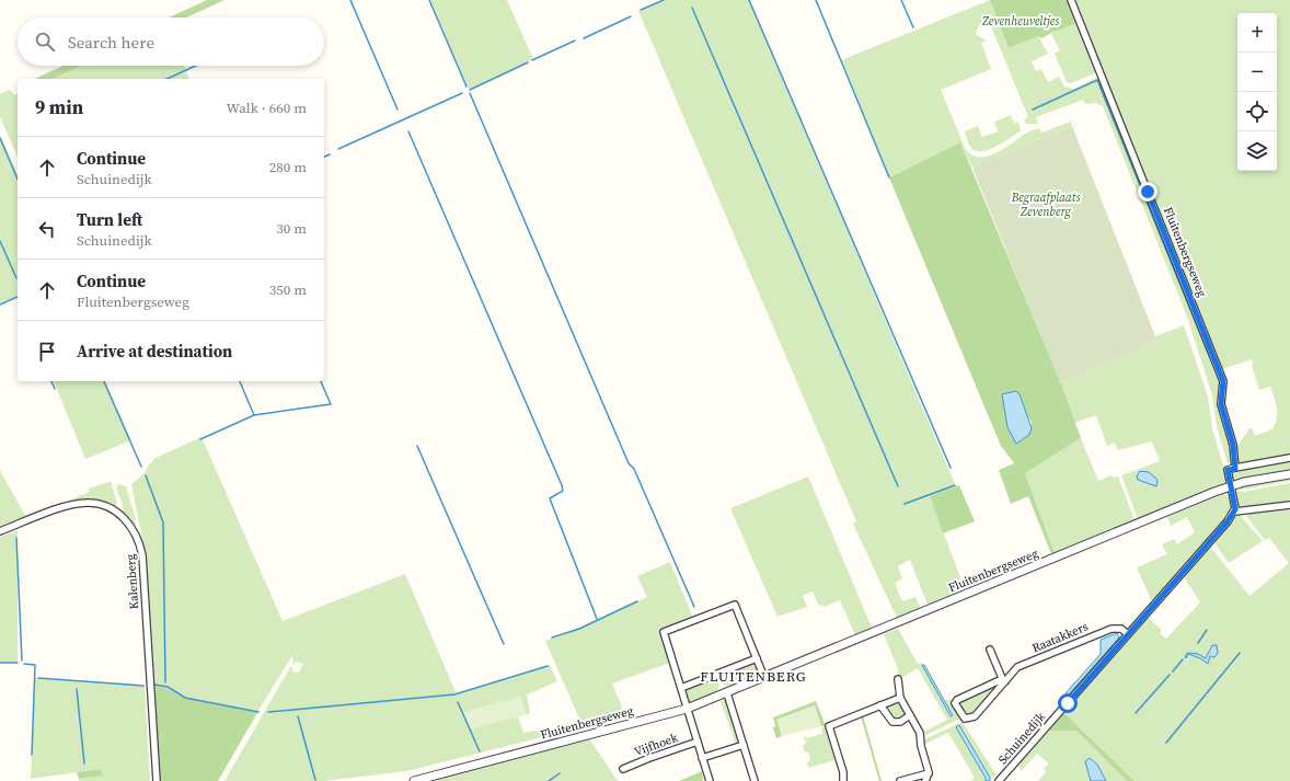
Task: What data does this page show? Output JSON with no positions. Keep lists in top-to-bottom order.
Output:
{
  "streets": {
    "street": [
      "Fluitenbergseweg",
      "Kalenberg",
      "Raatakkers",
      "Schuinedijk",
      "Vijfhoek"
    ]
  },
  "crossings": [
    ["Fluitenbergseweg", "Vijfhoek"],
    ["Raatakkers", "Schuinedijk"]
  ],
  "districts": ["FLUITENBERG"],
  "parks": ["Zevenheuveltjes", "Begraafplaats Zevenberg"],
  "page": {
    "map_buttons": ["+", "−"],
    "search": "Search here",
    "heading": ["9 min", "Walk · 660 m"],
    "list": [
      ["Continue", "Schuinedijk", "280 m"],
      ["Turn left", "Schuinedijk", "30 m"],
      ["Continue", "Fluitenbergseweg", "350 m"],
      "Arrive at destination"
    ]
  }
}
